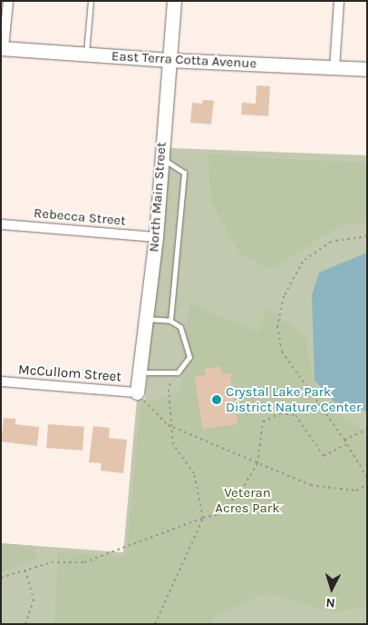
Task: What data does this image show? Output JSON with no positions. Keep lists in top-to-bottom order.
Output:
{
  "streets": {
    "street": [
      "East Terra Cotta Avenue",
      "North Main Street",
      "Rebecca Street",
      "McCullom Street"
    ]
  },
  "crossings": [
    ["East Terra Cotta Avenue", "North Main Street"],
    ["North Main Street", "Rebecca Street"],
    ["North Main Street", "McCullom Street"]
  ],
  "parks": ["Veteran Acres Park"],
  "places": ["Crystal Lake Park District Nature Center"],
  "north": "bottom"
}
